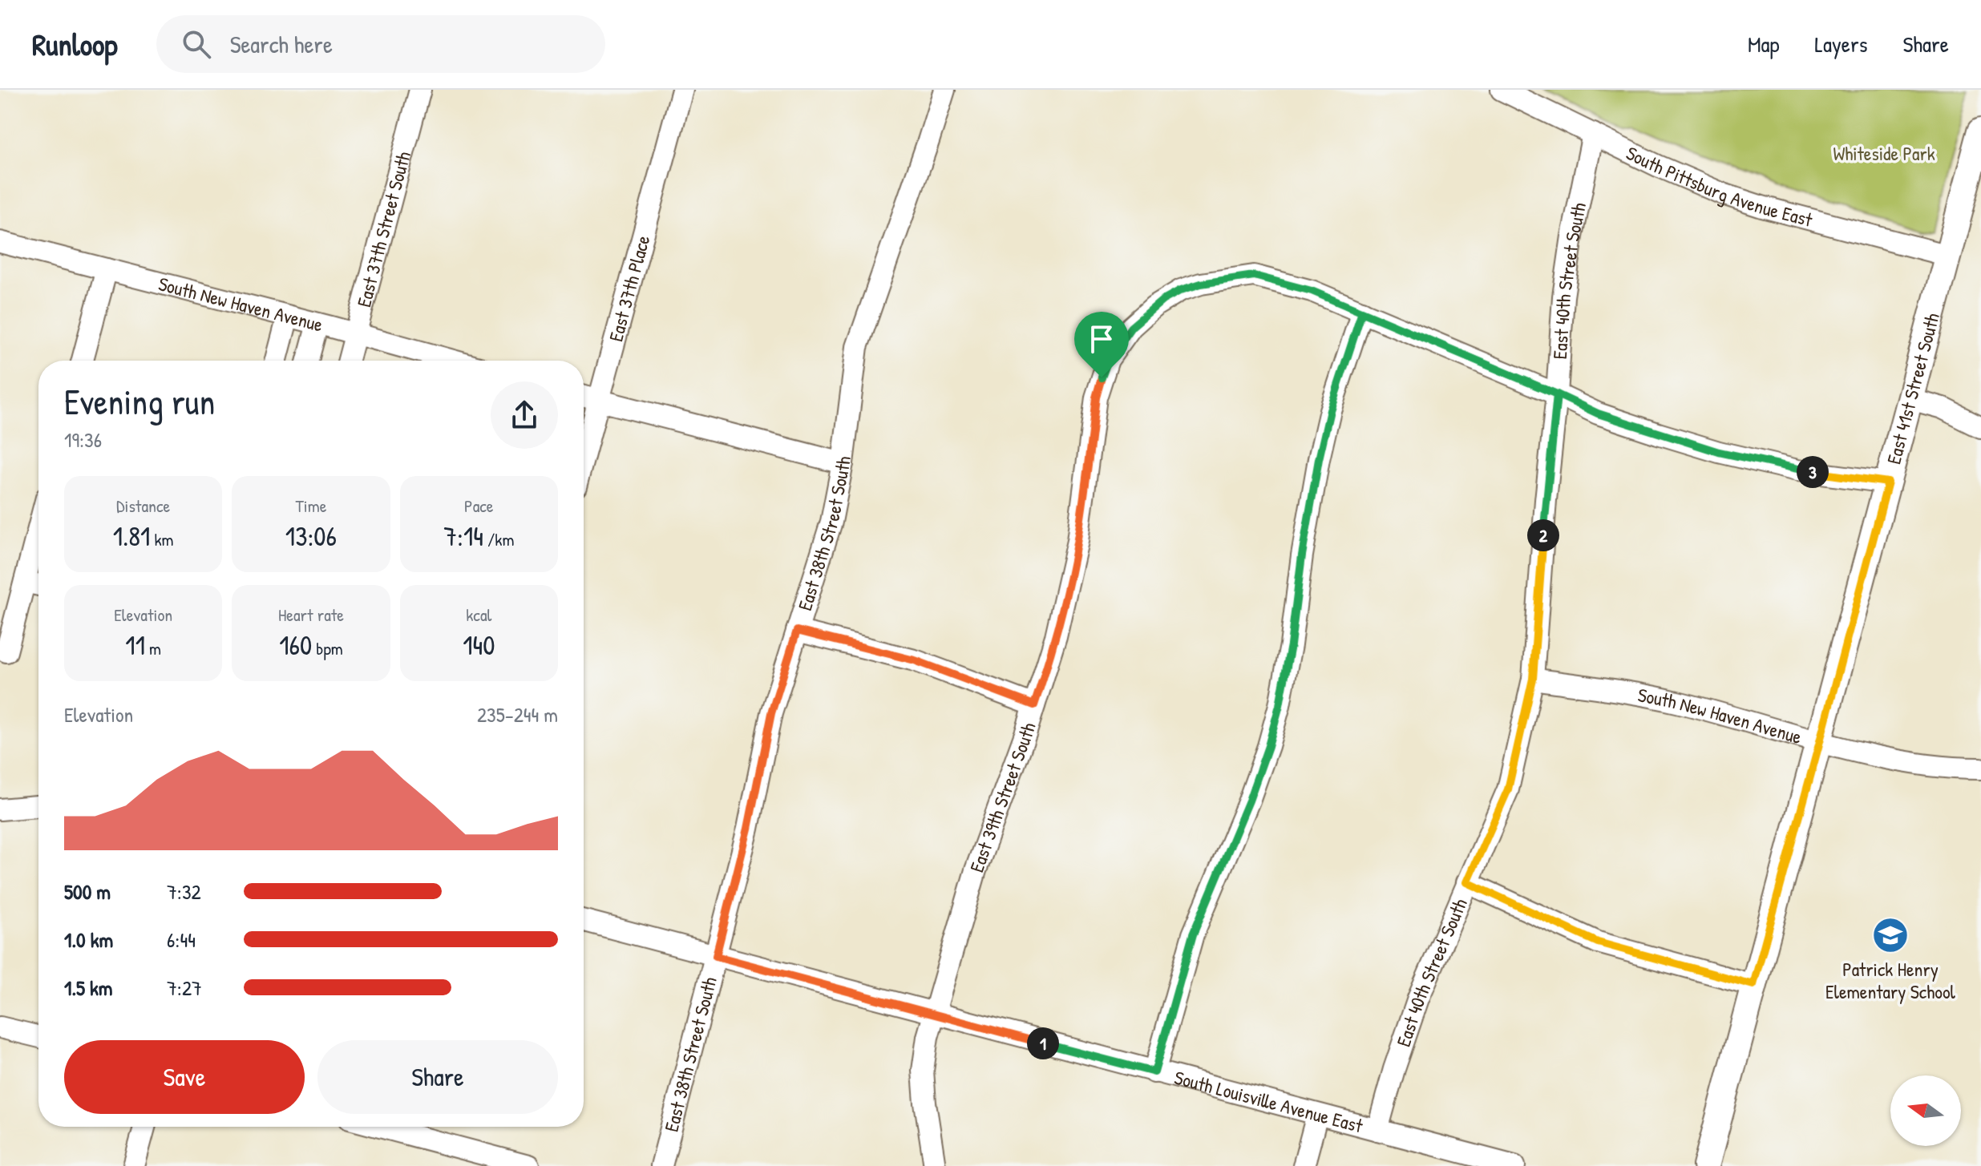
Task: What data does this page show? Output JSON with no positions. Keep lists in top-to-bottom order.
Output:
{
  "streets": {
    "main road": ["East 41st Street South"],
    "street": [
      "South Pittsburg Avenue East",
      "East 37th Street South",
      "East 40th Street South",
      "East 37th Place",
      "South New Haven Avenue",
      "East 38th Street South",
      "East 39th Street South",
      "South Louisville Avenue East"
    ]
  },
  "crossings": [
    ["South Pittsburg Avenue East", "East 40th Street South"],
    ["South Pittsburg Avenue East", "East 41st Street South"],
    ["East 37th Street South", "South New Haven Avenue"],
    ["East 40th Street South", "South New Haven Avenue"],
    ["East 40th Street South", "East 39th Street South"],
    ["East 40th Street South", "South Louisville Avenue East"],
    ["South New Haven Avenue", "East 41st Street South"],
    ["East 41st Street South", "East 39th Street South"],
    ["East 38th Street South", "South Louisville Avenue East"],
    ["East 39th Street South", "South Louisville Avenue East"]
  ],
  "parks": ["Whiteside Park"],
  "places": {
    "school or university": ["Patrick Henry Elementary School"]
  },
  "north": "left",
  "page": {
    "header": "Runloop",
    "search": "Search here",
    "nav": ["Map", "Layers", "Share"],
    "heading": ["Evening run", "19:36"],
    "pins": ["3", "2", "1"],
    "stats": [
      ["Distance", "1.81 km"],
      ["Time", "13:06"],
      ["Pace", "7:14 /km"],
      ["Elevation", "11 m"],
      ["Heart rate", "160 bpm"],
      ["kcal", "140"]
    ],
    "chart": ["Elevation", "235–244 m"],
    "list": [
      {
        "name": "500 m",
        "note": "7:32"
      },
      {
        "name": "1.0 km",
        "note": "6:44"
      },
      {
        "name": "1.5 km",
        "note": "7:27"
      }
    ],
    "buttons": ["Save", "Share"]
  }
}
